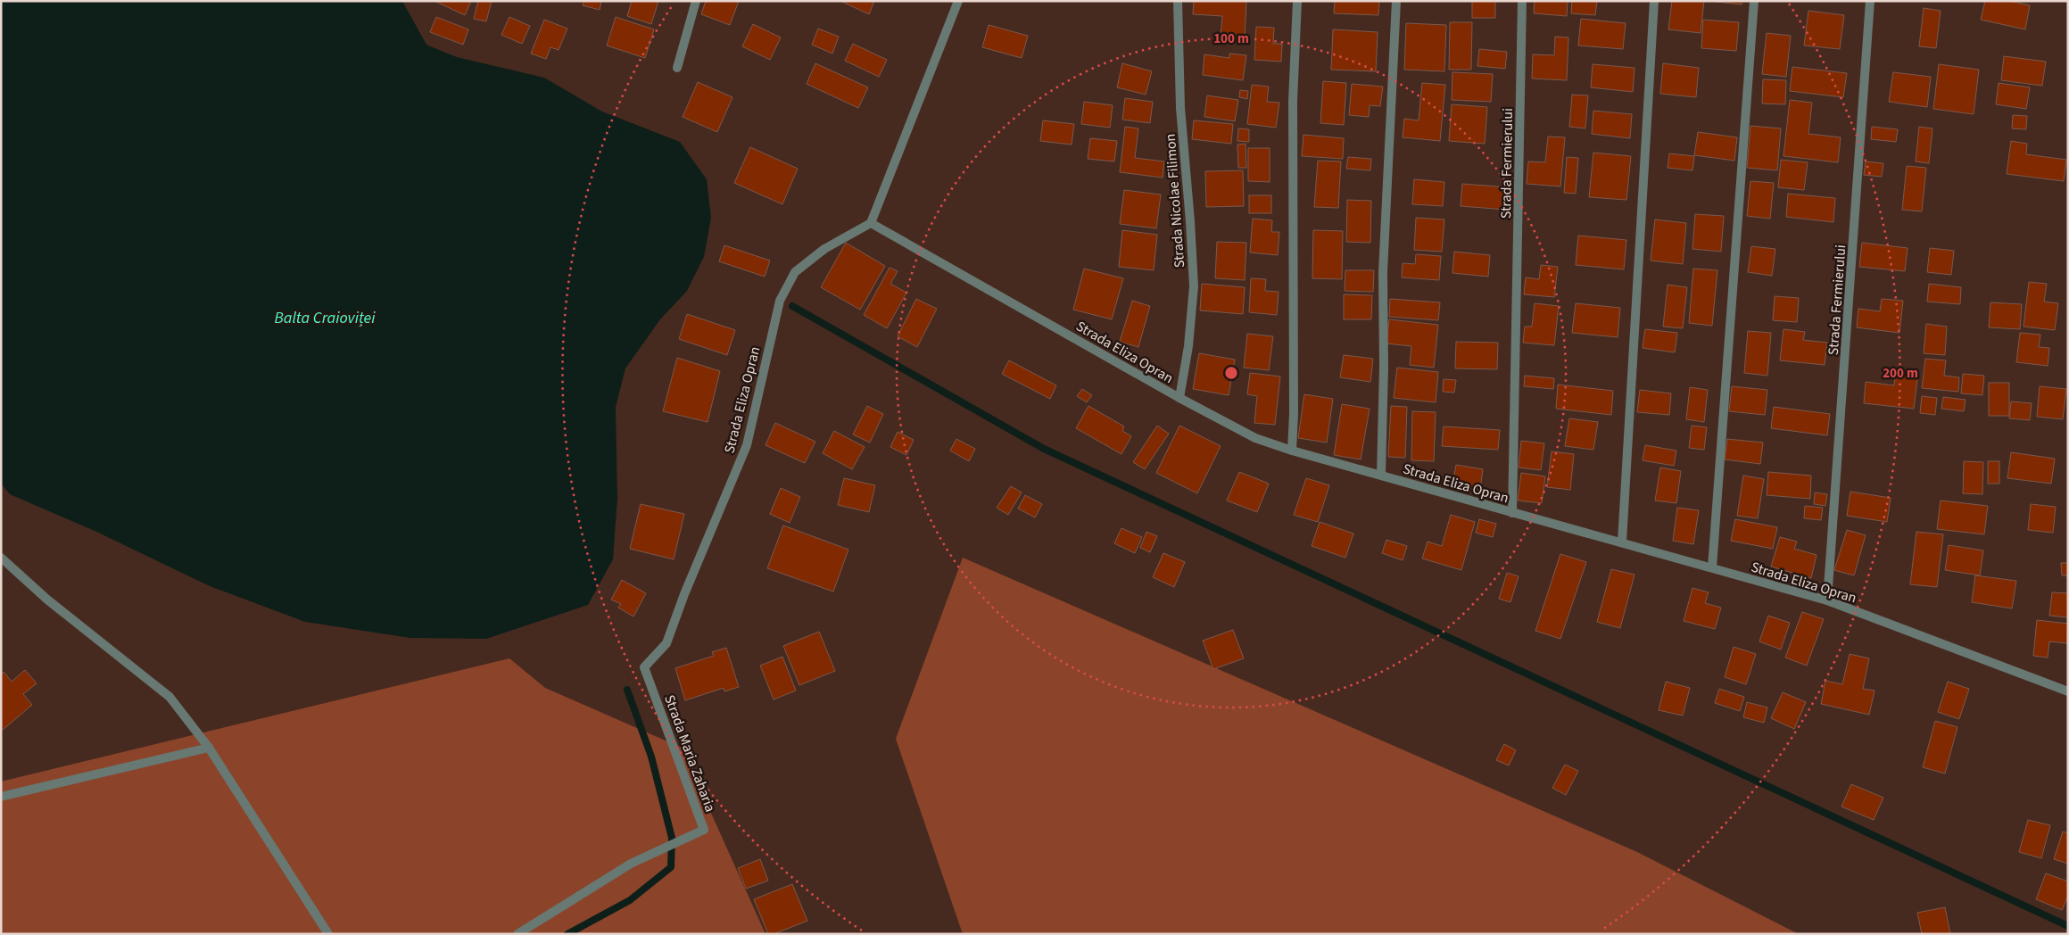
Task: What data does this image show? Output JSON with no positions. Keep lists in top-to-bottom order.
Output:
{
  "streets": {
    "street": [
      "Strada Fermierului",
      "Strada Nicolae Filimon",
      "Strada Eliza Opran",
      "Strada Maria Zaharia"
    ]
  },
  "crossings": [
    ["Strada Fermierului", "Strada Eliza Opran"],
    ["Strada Nicolae Filimon", "Strada Eliza Opran"],
    ["Strada Eliza Opran", "Strada Maria Zaharia"]
  ],
  "water": ["Balta Craioviței"],
  "rings": ["100 m", "200 m"]
}
